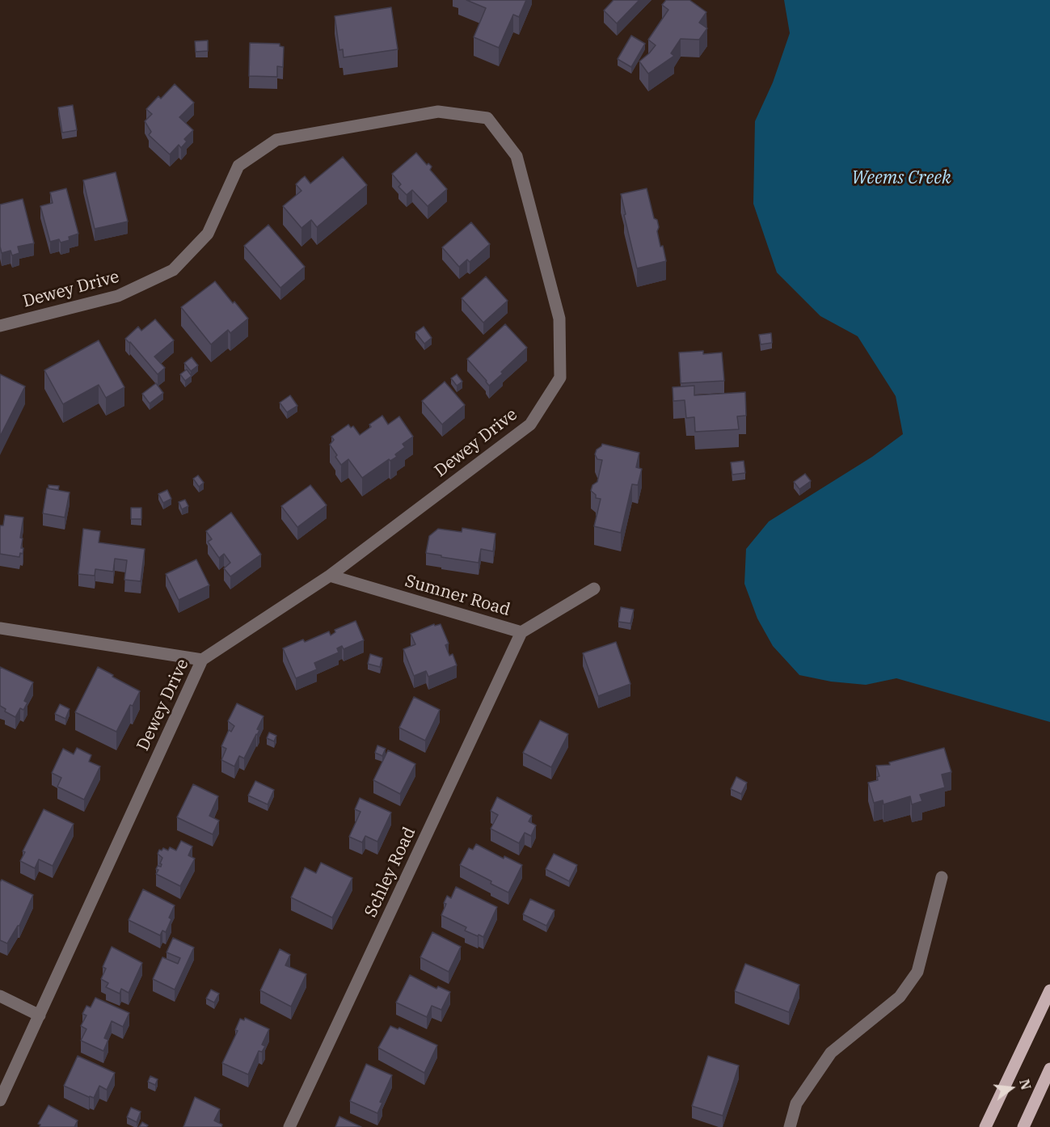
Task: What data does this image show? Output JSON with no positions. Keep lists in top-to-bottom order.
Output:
{
  "streets": {
    "street": ["Dewey Drive", "Sumner Road", "Schley Road"]
  },
  "crossings": [
    ["Dewey Drive", "Sumner Road"],
    ["Sumner Road", "Schley Road"]
  ],
  "water": ["Weems Creek"],
  "north": "right"
}
